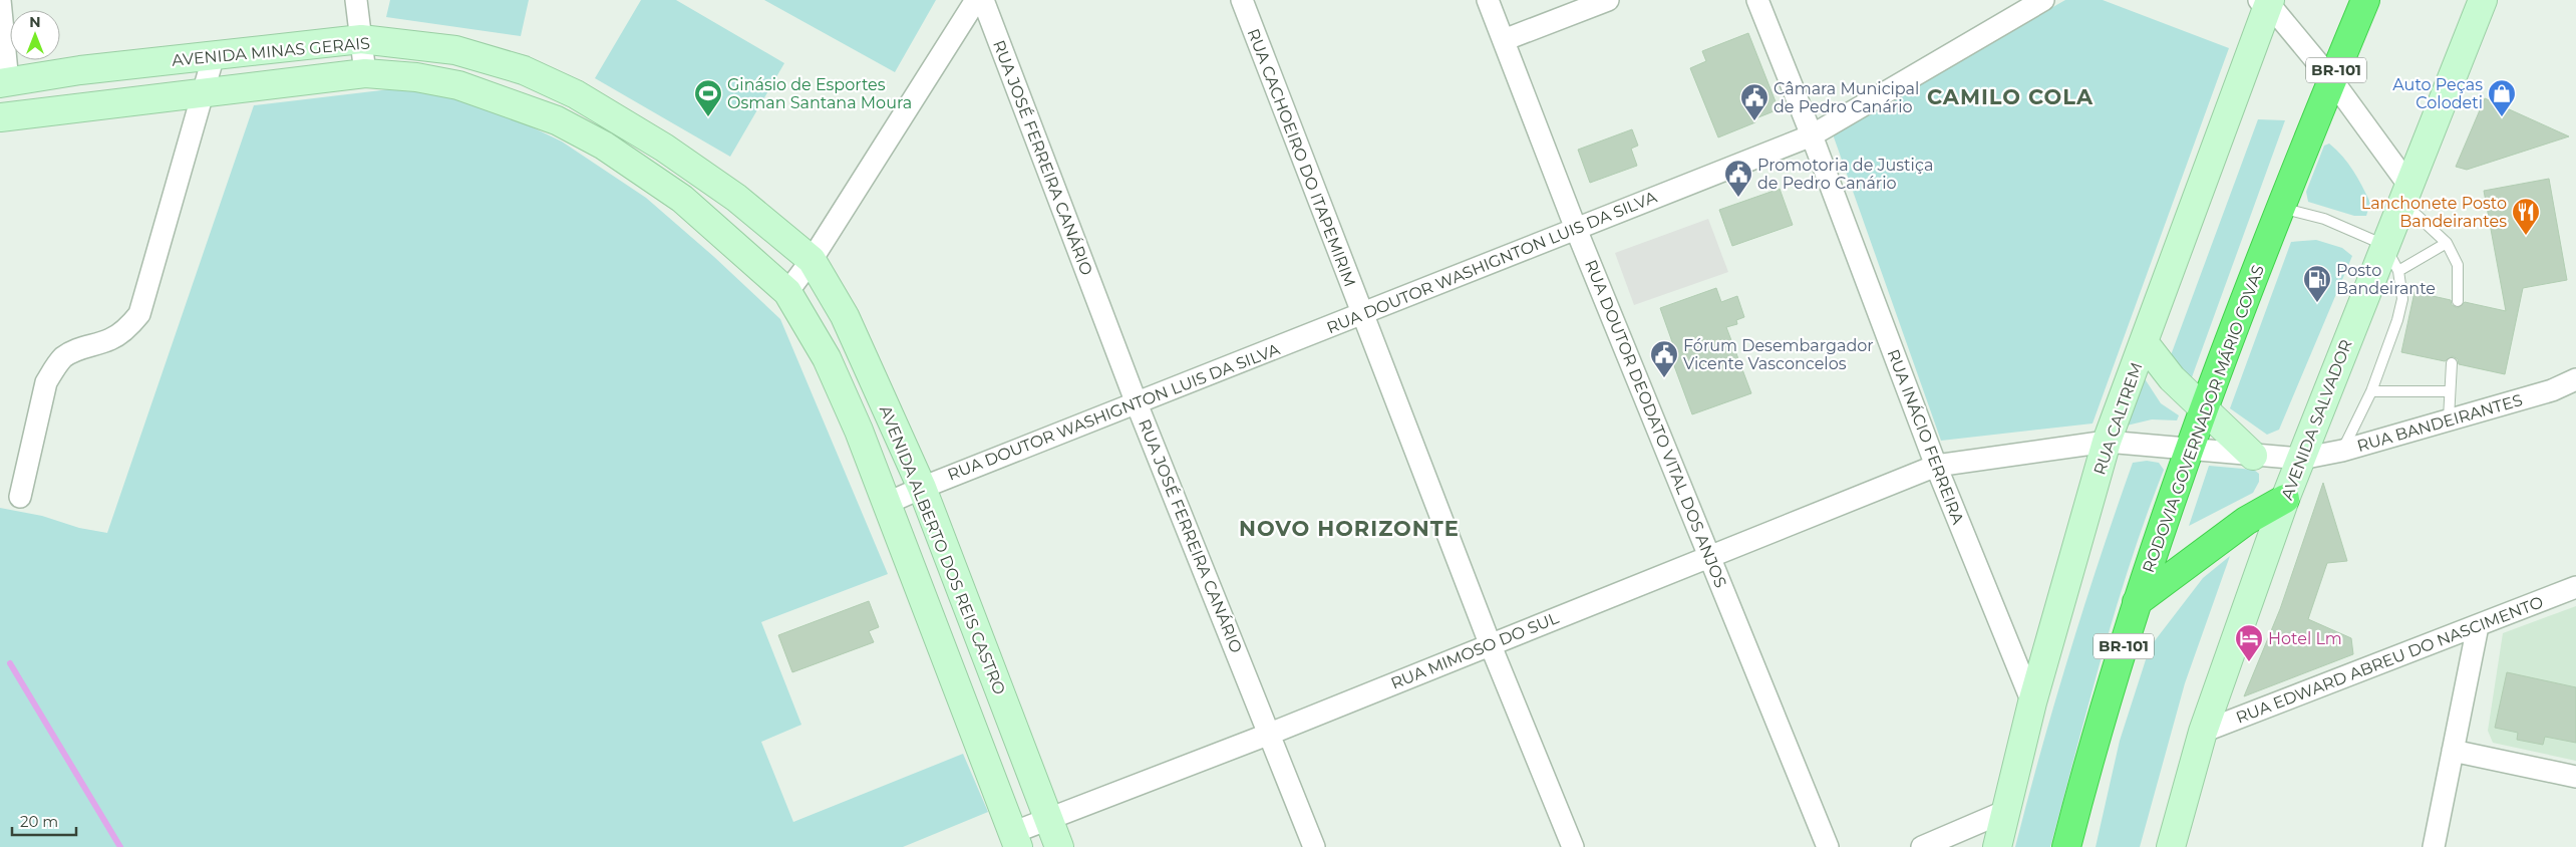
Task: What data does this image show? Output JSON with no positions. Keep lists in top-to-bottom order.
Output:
{
  "streets": {
    "highway": ["BR-101", "RODOVIA GOVERNADOR MÁRIO COVAS"],
    "main road": [
      "AVENIDA MINAS GERAIS",
      "RUA CALTREM",
      "AVENIDA SALVADOR",
      "AVENIDA ALBERTO DOS REIS CASTRO"
    ],
    "street": [
      "RUA JOSÉ FERREIRA CANÁRIO",
      "RUA CACHOEIRO DO ITAPEMIRIM",
      "RUA DOUTOR WASHIGNTON LUIS DA SILVA",
      "RUA BANDEIRANTES",
      "RUA DOUTOR DEODATO VITAL DOS ANJOS",
      "RUA INÁCIO FERREIRA",
      "RUA MIMOSO DO SUL",
      "RUA EDWARD ABREU DO NASCIMENTO"
    ]
  },
  "crossings": [
    ["AVENIDA MINAS GERAIS", "AVENIDA ALBERTO DOS REIS CASTRO"],
    ["RUA JOSÉ FERREIRA CANÁRIO", "RUA DOUTOR WASHIGNTON LUIS DA SILVA"],
    ["RUA JOSÉ FERREIRA CANÁRIO", "RUA MIMOSO DO SUL"],
    ["RUA CACHOEIRO DO ITAPEMIRIM", "RUA DOUTOR WASHIGNTON LUIS DA SILVA"],
    ["RUA CACHOEIRO DO ITAPEMIRIM", "RUA MIMOSO DO SUL"],
    ["RUA DOUTOR WASHIGNTON LUIS DA SILVA", "RUA DOUTOR DEODATO VITAL DOS ANJOS"],
    ["RUA DOUTOR WASHIGNTON LUIS DA SILVA", "RUA INÁCIO FERREIRA"],
    ["RUA DOUTOR WASHIGNTON LUIS DA SILVA", "AVENIDA ALBERTO DOS REIS CASTRO"],
    ["RUA CALTREM", "RUA BANDEIRANTES"],
    ["RUA CALTREM", "RUA INÁCIO FERREIRA"],
    ["RUA CALTREM", "RUA MIMOSO DO SUL"],
    ["RODOVIA GOVERNADOR MÁRIO COVAS", "RUA BANDEIRANTES"],
    ["AVENIDA SALVADOR", "RUA BANDEIRANTES"],
    ["AVENIDA SALVADOR", "RUA EDWARD ABREU DO NASCIMENTO"],
    ["RUA BANDEIRANTES", "RUA MIMOSO DO SUL"],
    ["RUA DOUTOR DEODATO VITAL DOS ANJOS", "RUA MIMOSO DO SUL"],
    ["RUA INÁCIO FERREIRA", "RUA MIMOSO DO SUL"],
    ["AVENIDA ALBERTO DOS REIS CASTRO", "RUA MIMOSO DO SUL"]
  ],
  "districts": ["CAMILO COLA", "NOVO HORIZONTE"],
  "places": {
    "sports": ["Ginásio de Esportes Osman Santana Moura"],
    "shop": ["Auto Peças Colodeti"],
    "public building": ["Câmara Municipal de Pedro Canário", "Promotoria de Justiça de Pedro Canário", "Fórum Desembargador Vicente Vasconcelos"],
    "restaurant": ["Lanchonete Posto Bandeirantes"],
    "fuel station": ["Posto Bandeirante"],
    "hotel": ["Hotel Lm"]
  },
  "scale_bar": "20 m",
  "north": "top"
}
